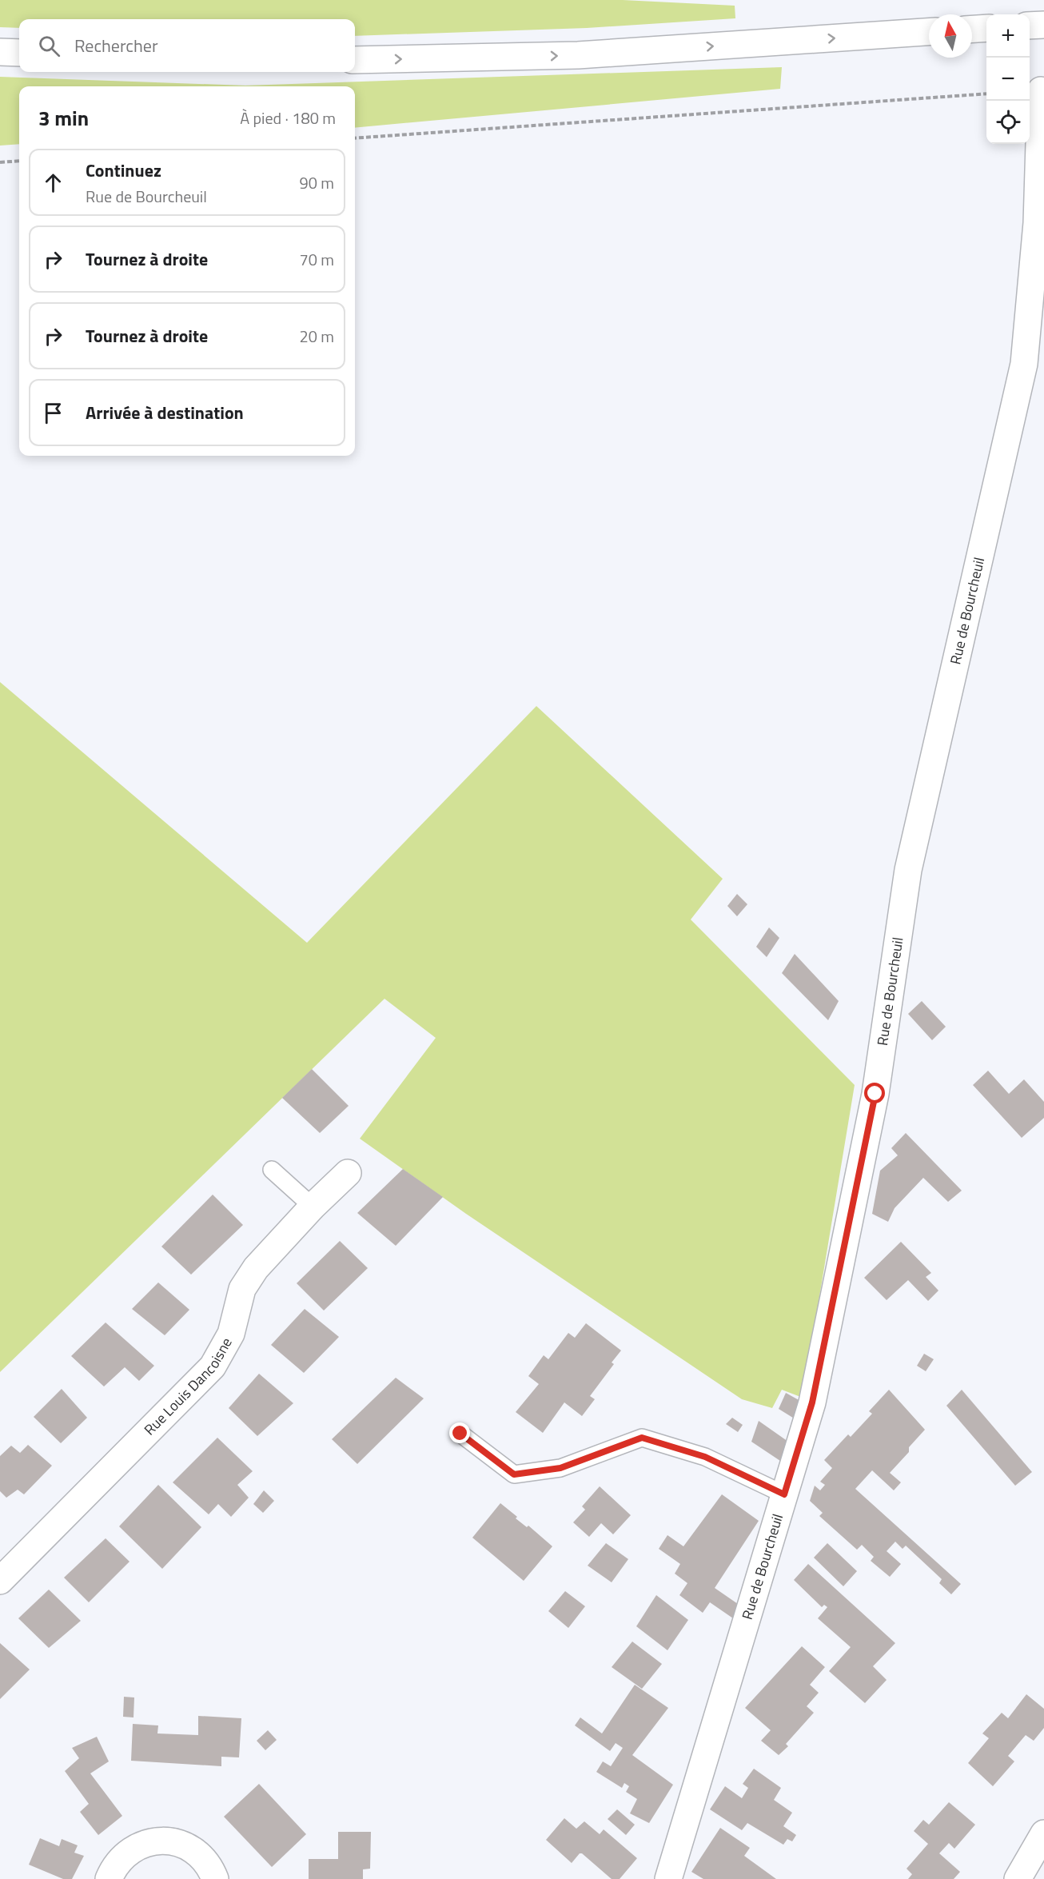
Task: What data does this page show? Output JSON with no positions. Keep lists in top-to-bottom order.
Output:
{
  "streets": {
    "main road": ["Rue de Bourcheuil", "Rue Louis Dancoisne"]
  },
  "north": "top",
  "page": {
    "map_buttons": ["+", "−"],
    "search": "Rechercher",
    "heading": ["3 min", "À pied · 180 m"],
    "list": [
      ["Continuez", "Rue de Bourcheuil", "90 m"],
      ["Tournez à droite", "70 m"],
      ["Tournez à droite", "20 m"],
      "Arrivée à destination"
    ]
  }
}
